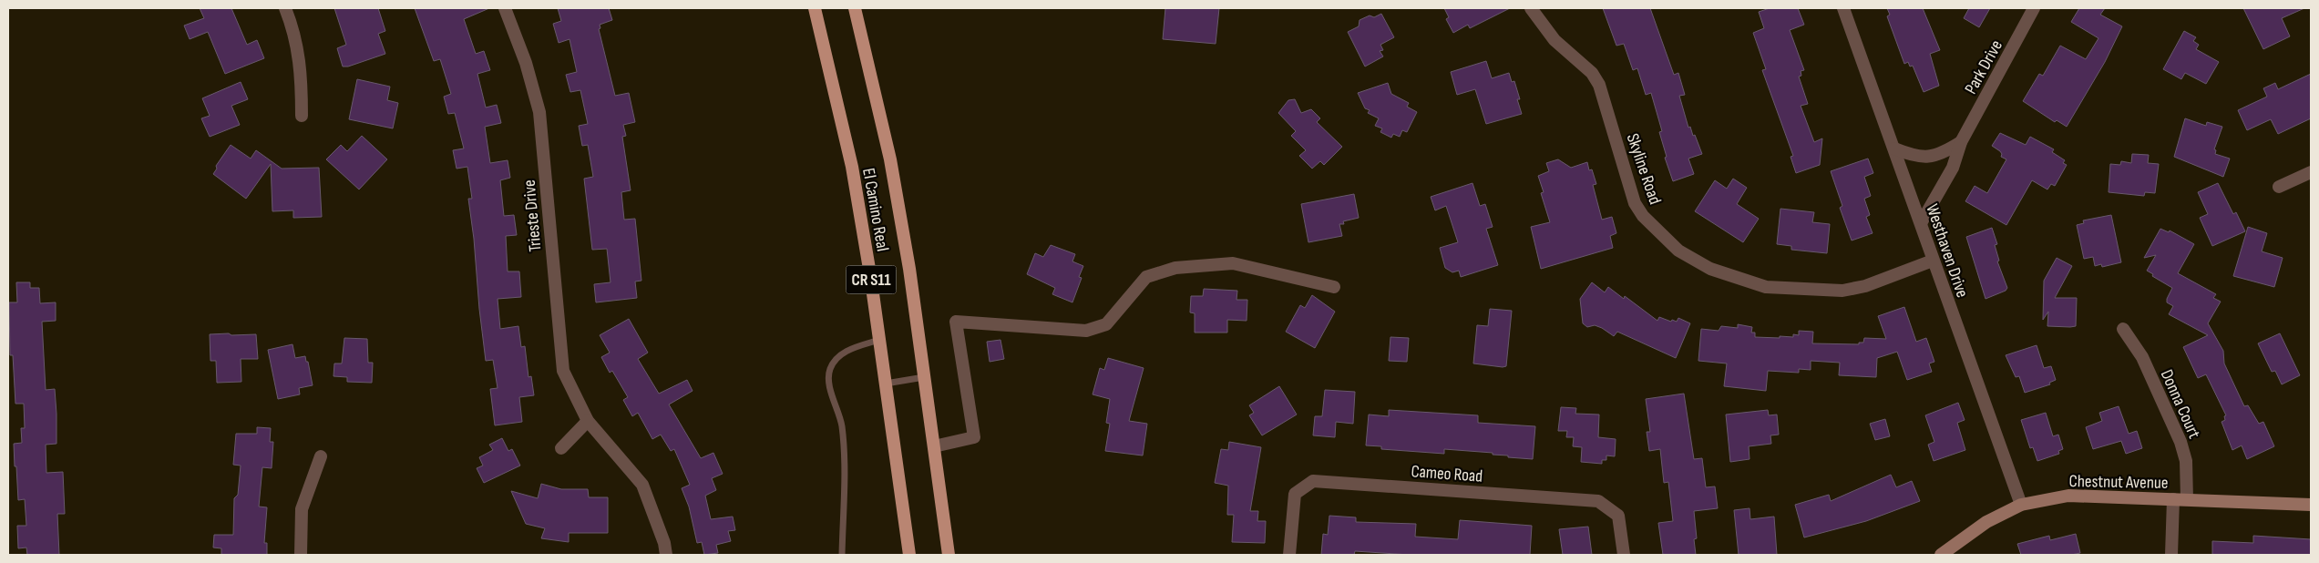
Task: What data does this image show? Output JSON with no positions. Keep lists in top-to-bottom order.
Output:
{
  "streets": {
    "main road": ["El Camino Real", "CR S11", "Chestnut Avenue"],
    "street": [
      "Park Drive",
      "Skyline Road",
      "Trieste Drive",
      "Westhaven Drive",
      "Donna Court",
      "Cameo Road"
    ]
  },
  "crossings": [
    ["Park Drive", "Westhaven Drive"],
    ["Skyline Road", "Westhaven Drive"],
    ["Westhaven Drive", "Chestnut Avenue"],
    ["Donna Court", "Chestnut Avenue"]
  ]
}
